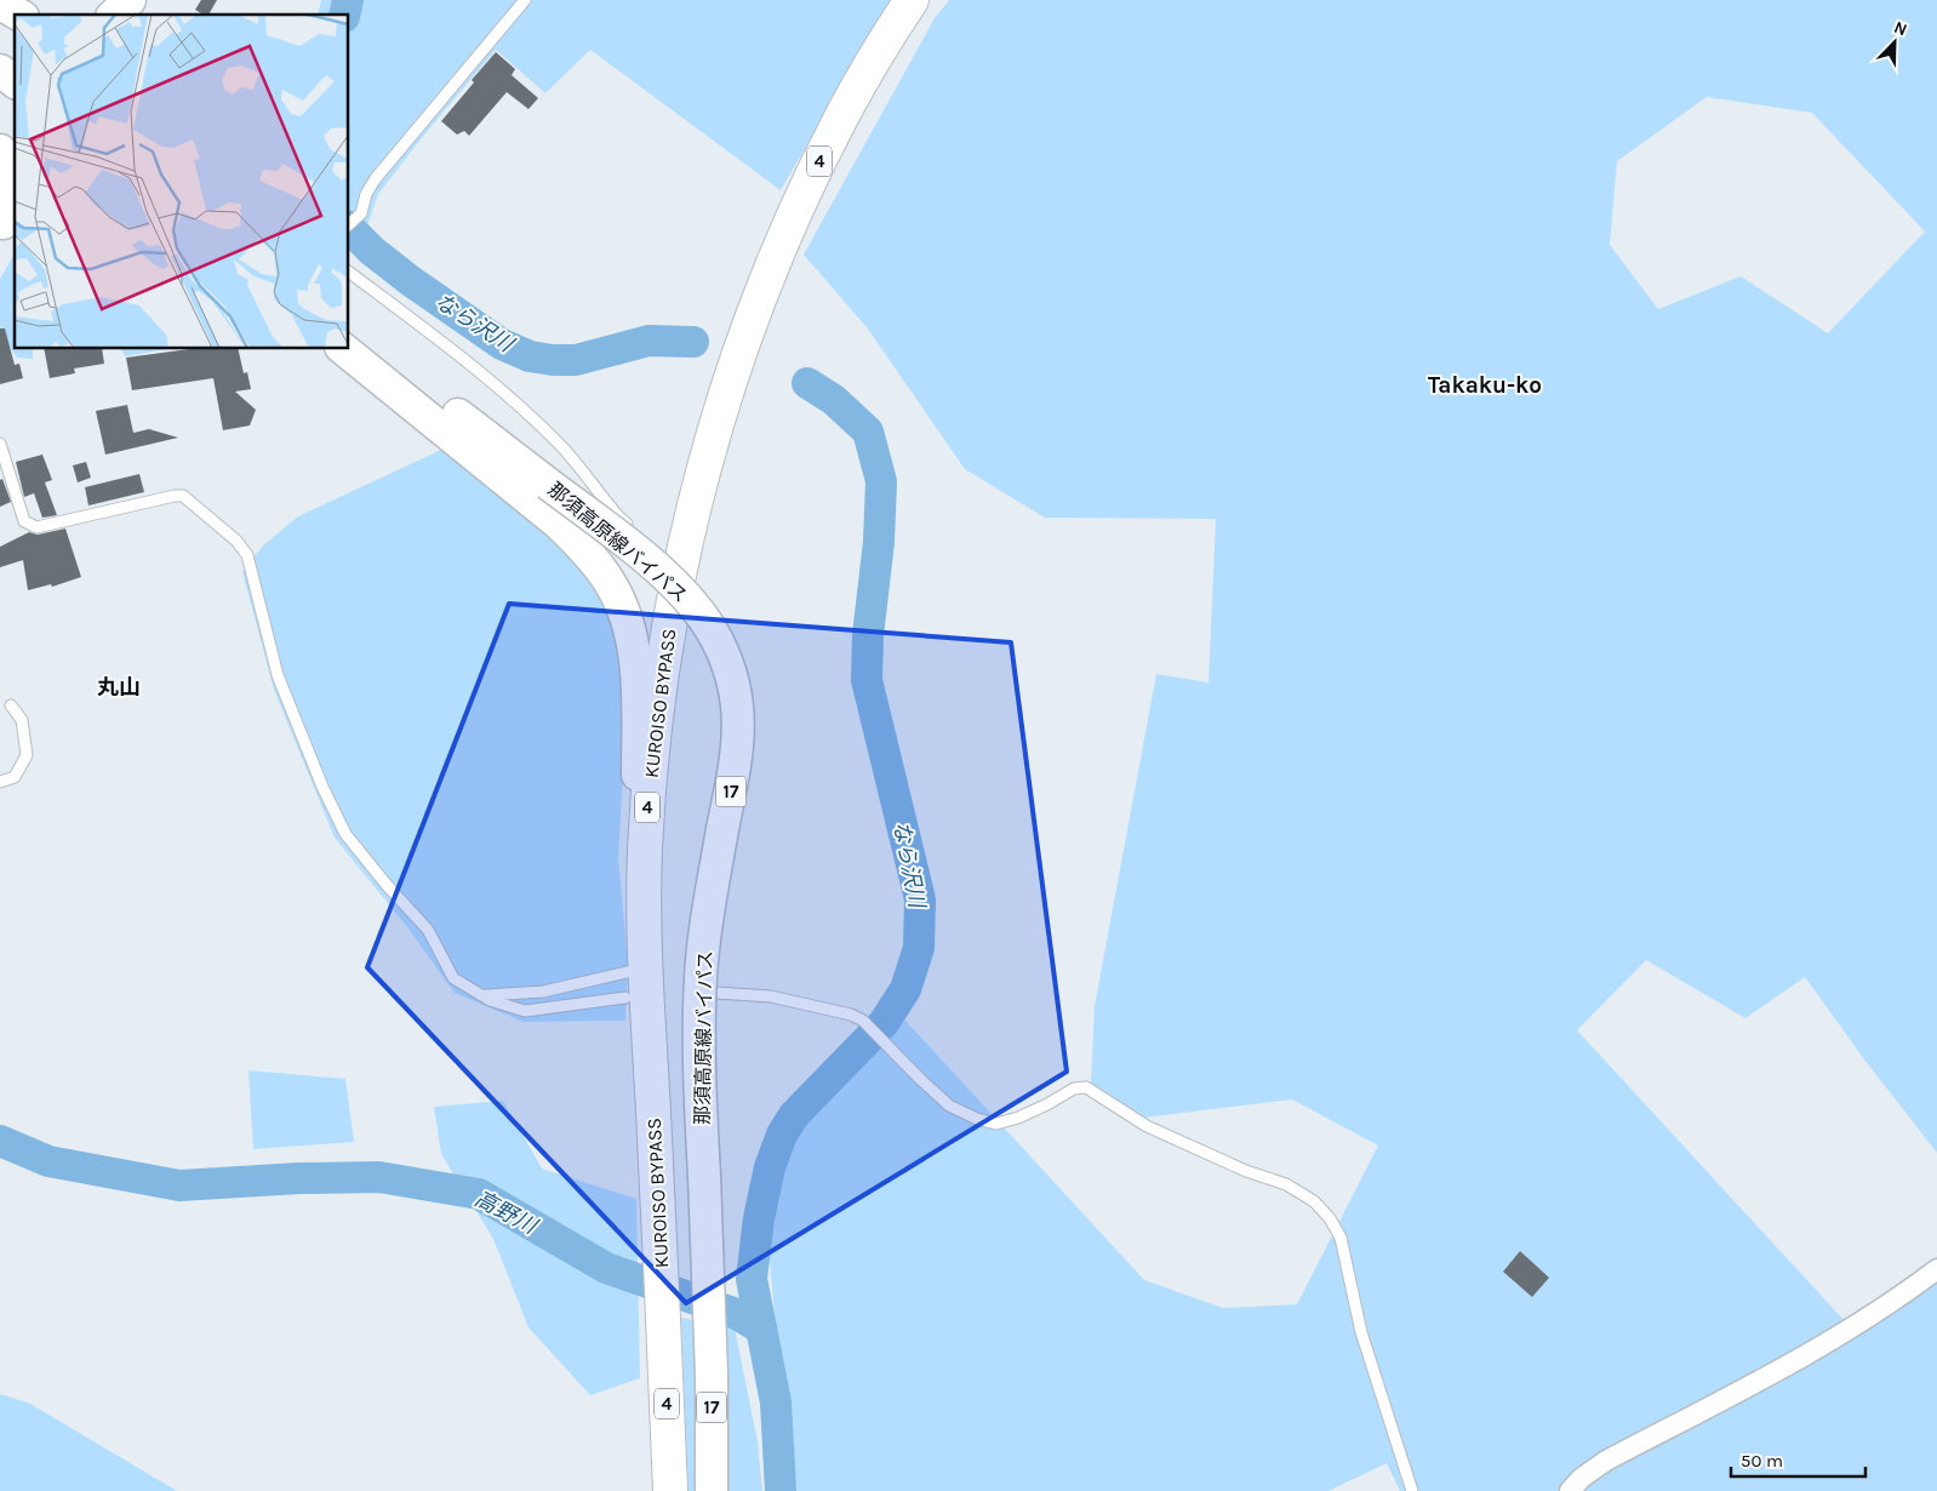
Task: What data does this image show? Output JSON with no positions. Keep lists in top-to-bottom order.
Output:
{
  "streets": {
    "highway": ["4", "KUROISO BYPASS"],
    "main road": ["那須高原線バイパス", "17"]
  },
  "crossings": [
    ["那須高原線バイパス", "KUROISO BYPASS"]
  ],
  "districts": ["Takaku-ko", "丸山"],
  "water": ["なら沢川", "高野川"],
  "scale_bar": "50 m",
  "north": "top right"
}
